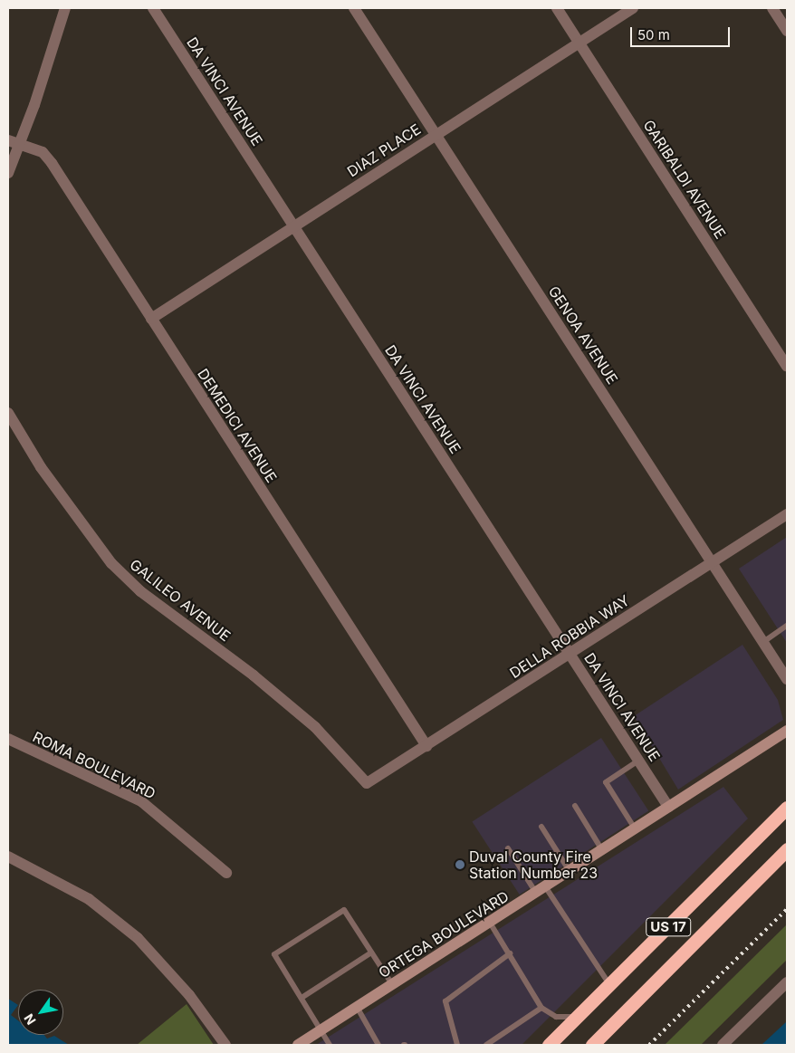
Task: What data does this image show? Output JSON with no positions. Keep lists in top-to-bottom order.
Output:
{
  "streets": {
    "highway": ["US 17"],
    "main road": ["ORTEGA BOULEVARD"],
    "street": [
      "DA VINCI AVENUE",
      "DIAZ PLACE",
      "GARIBALDI AVENUE",
      "GENOA AVENUE",
      "DEMEDICI AVENUE",
      "GALILEO AVENUE",
      "DELLA ROBBIA WAY",
      "ROMA BOULEVARD"
    ]
  },
  "crossings": [
    ["DA VINCI AVENUE", "DIAZ PLACE"],
    ["DA VINCI AVENUE", "DELLA ROBBIA WAY"],
    ["DA VINCI AVENUE", "ORTEGA BOULEVARD"],
    ["DIAZ PLACE", "GARIBALDI AVENUE"],
    ["DIAZ PLACE", "GENOA AVENUE"],
    ["DIAZ PLACE", "DEMEDICI AVENUE"],
    ["GENOA AVENUE", "DELLA ROBBIA WAY"],
    ["DEMEDICI AVENUE", "DELLA ROBBIA WAY"],
    ["GALILEO AVENUE", "DELLA ROBBIA WAY"]
  ],
  "places": ["Duval County Fire Station Number 23"],
  "scale_bar": "50 m",
  "north": "bottom left"
}
